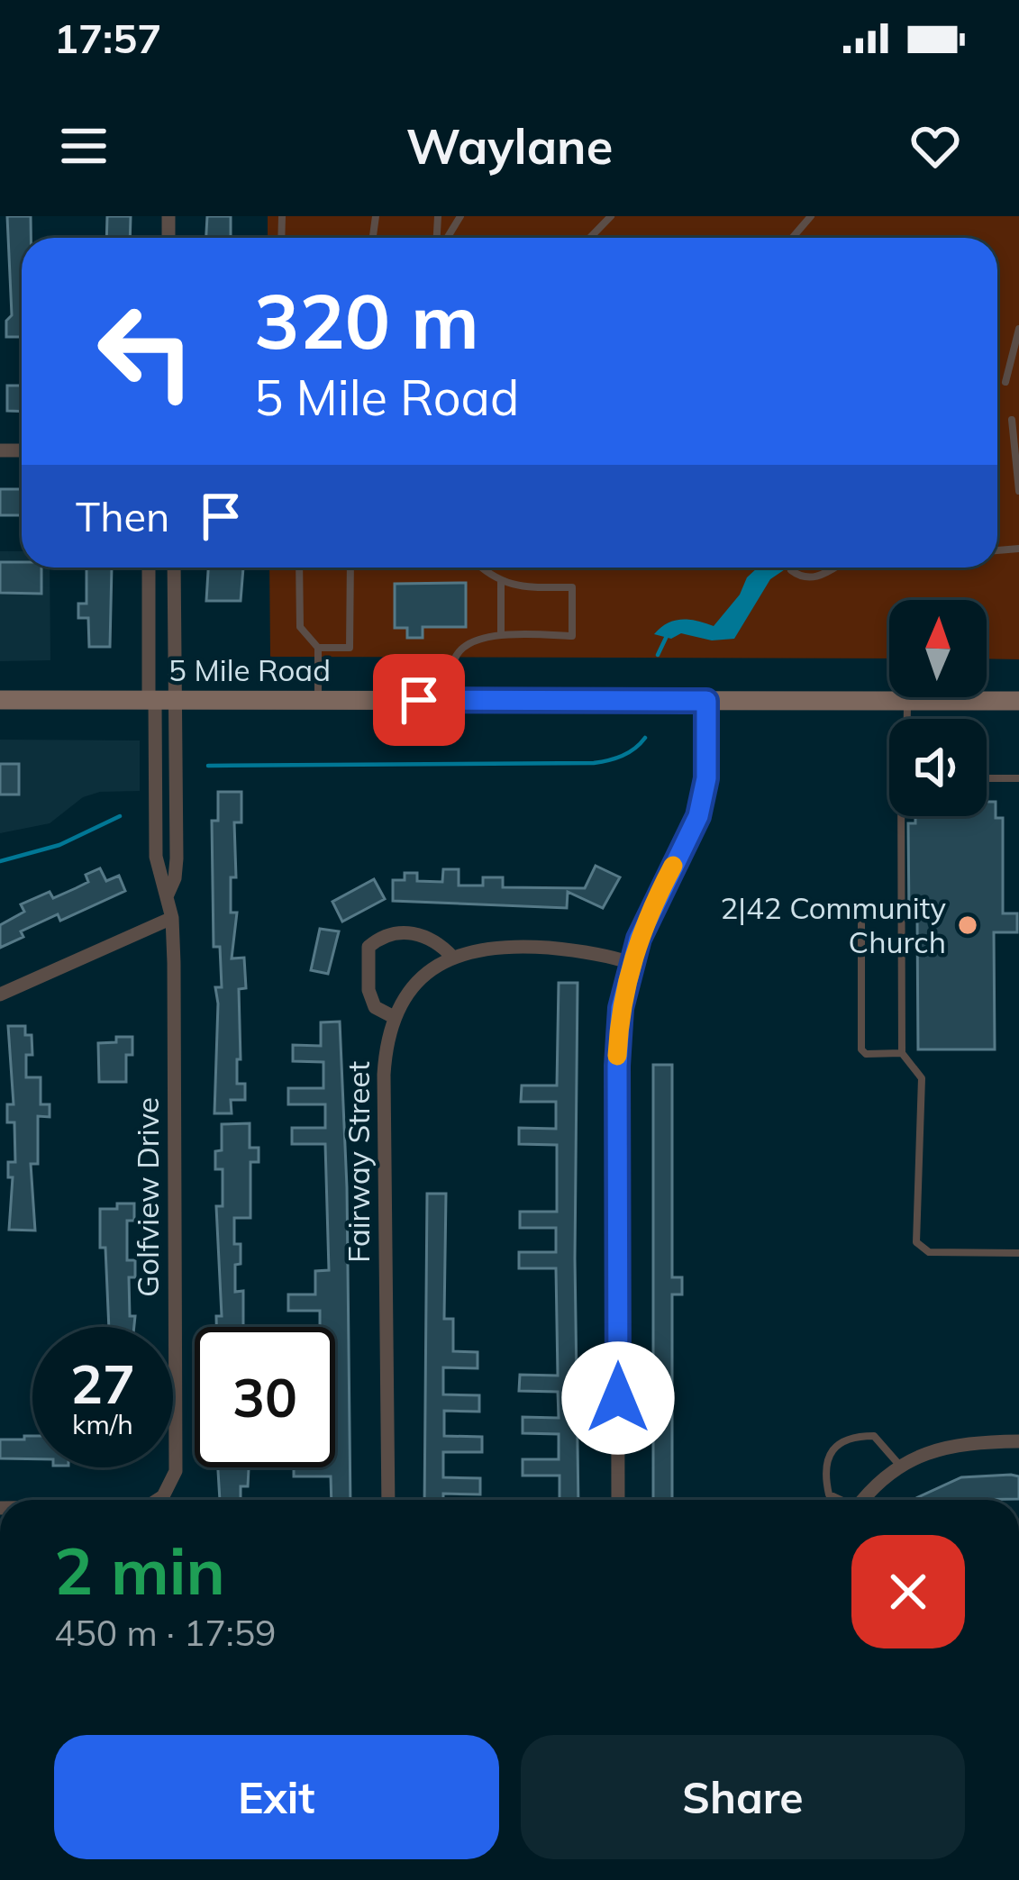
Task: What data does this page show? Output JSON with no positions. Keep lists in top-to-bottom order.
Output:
{
  "streets": {
    "main road": ["5 Mile Road"],
    "street": ["Fairway Street", "Golfview Drive"]
  },
  "crossings": [
    ["5 Mile Road", "Golfview Drive"]
  ],
  "places": ["2|42 Community Church"],
  "north": "top",
  "page": {
    "status": "17:57",
    "header": "Waylane",
    "turn": ["320 m", "5 Mile Road"],
    "then": "Then",
    "speed": "27 km/h",
    "limit": "30",
    "heading": ["2 min", "450 m · 17:59"],
    "buttons": ["Exit", "Share"]
  }
}
